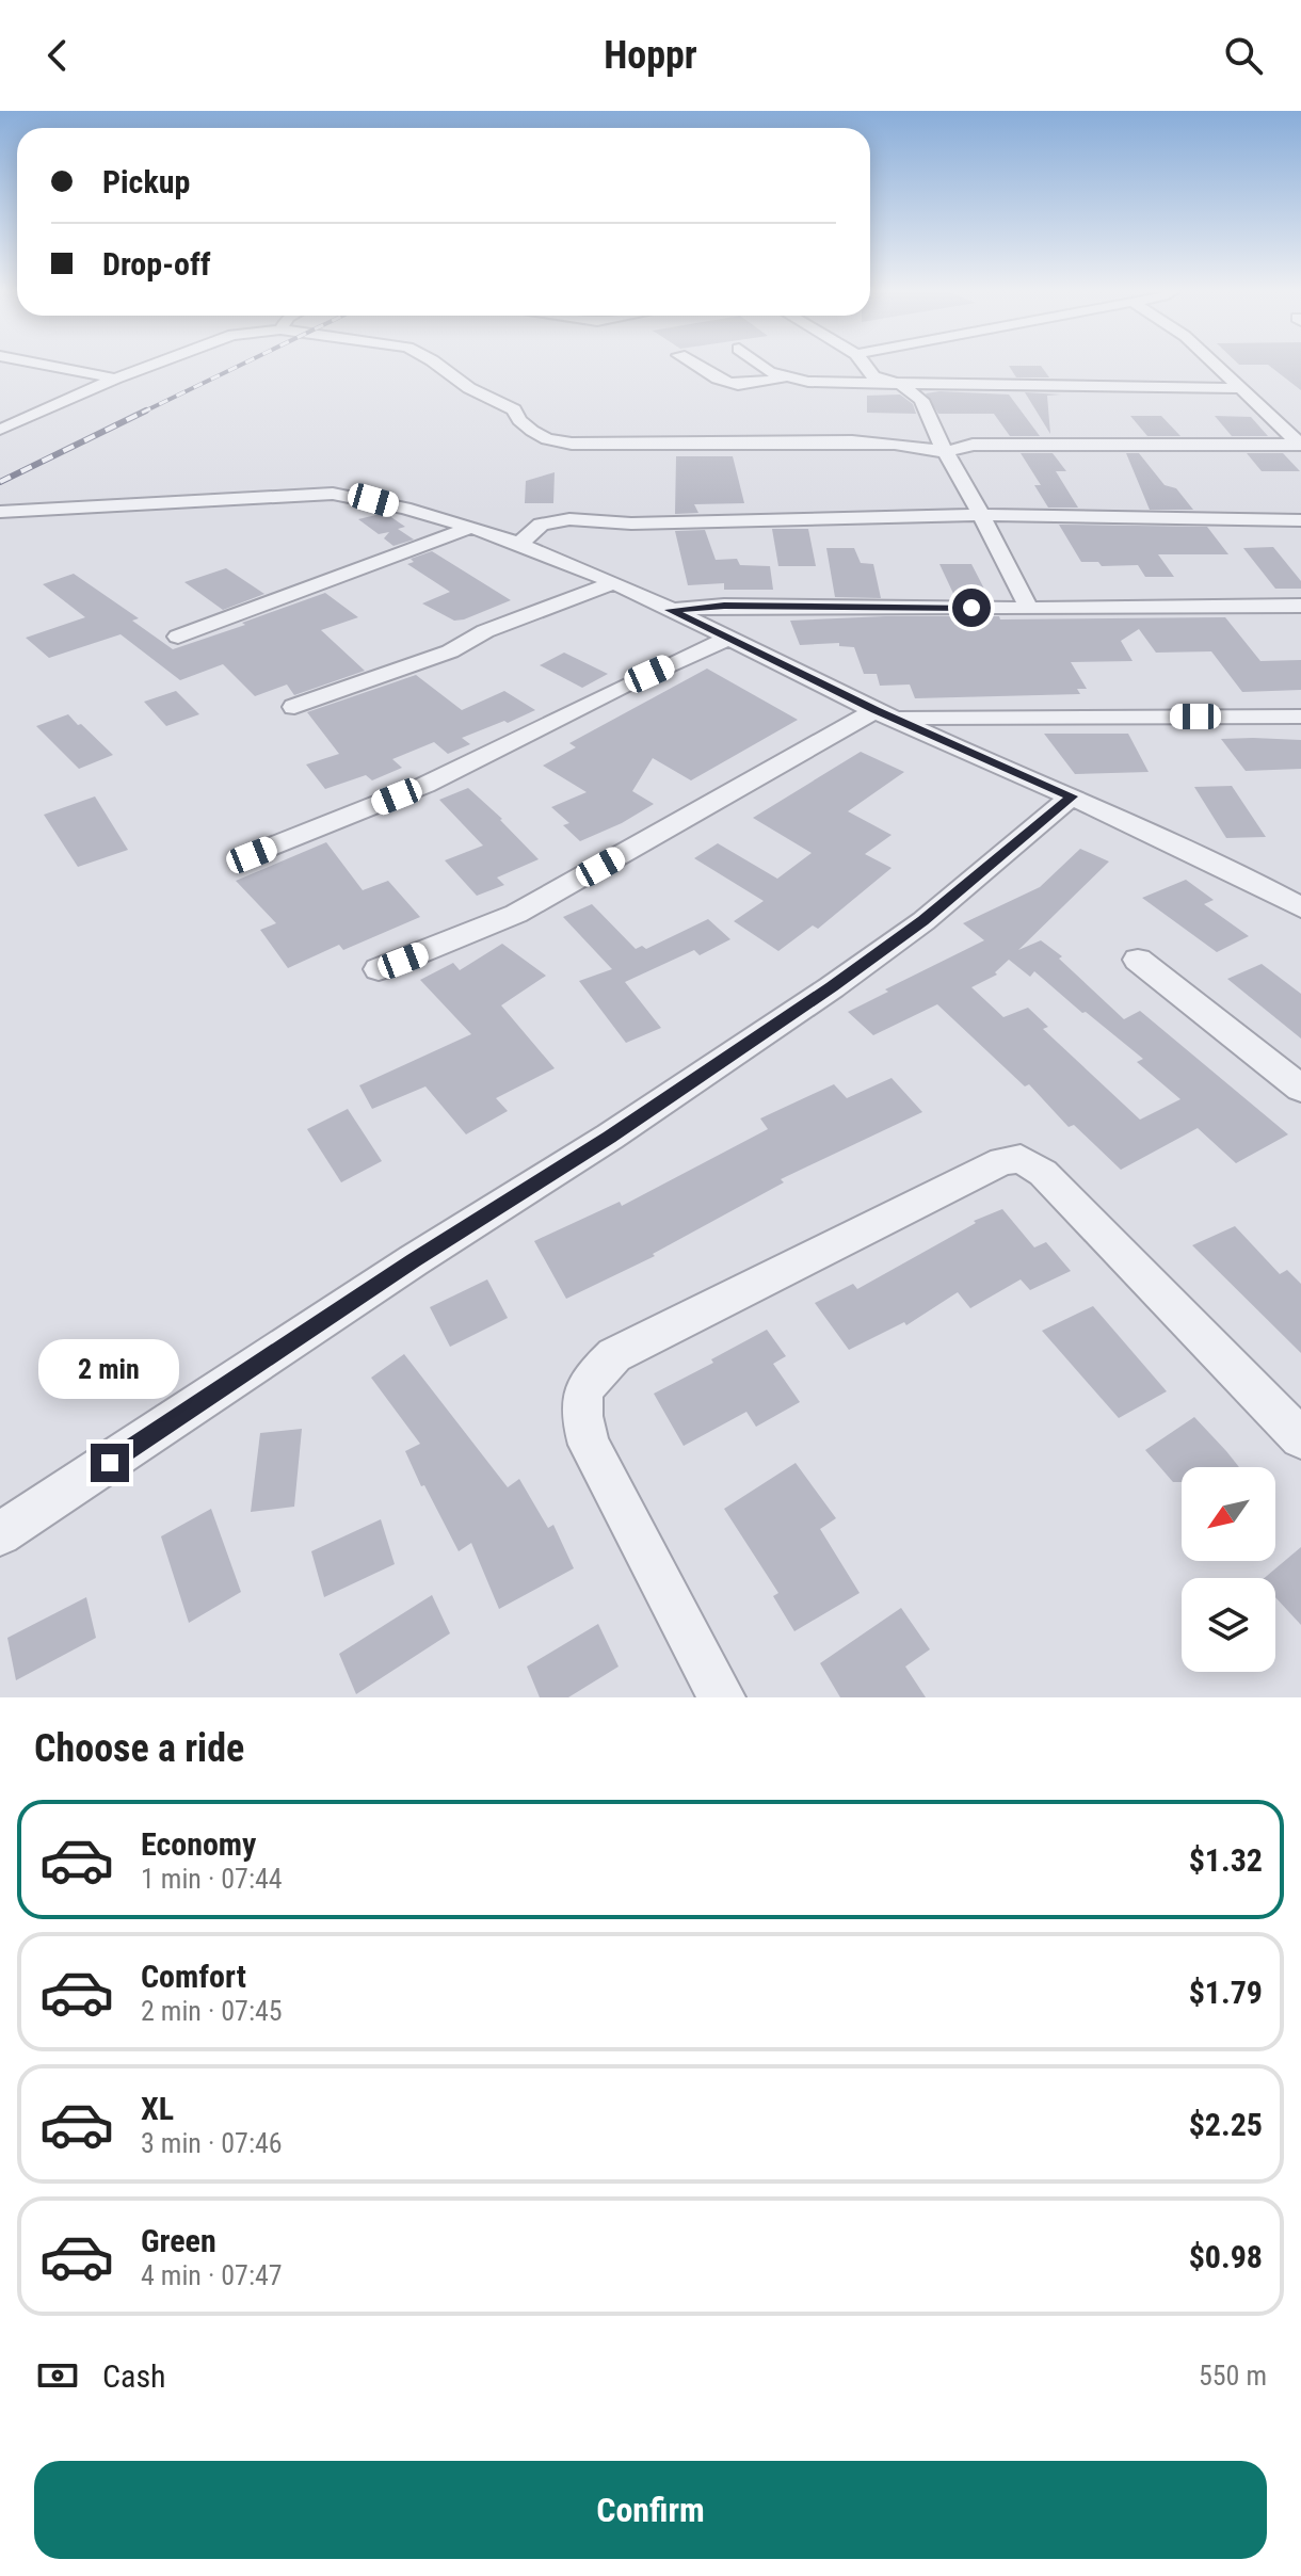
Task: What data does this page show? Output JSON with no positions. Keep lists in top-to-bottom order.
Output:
{
  "north": "bottom left",
  "page": {
    "header": "Hoppr",
    "banner": ["Pickup", "Drop-off"],
    "bubble": "2 min",
    "heading": "Choose a ride",
    "list": [
      {
        "name": "Economy",
        "note": "1 min · 07:44",
        "value": "$1.32"
      },
      {
        "name": "Comfort",
        "note": "2 min · 07:45",
        "value": "$1.79"
      },
      {
        "name": "XL",
        "note": "3 min · 07:46",
        "value": "$2.25"
      },
      {
        "name": "Green",
        "note": "4 min · 07:47",
        "value": "$0.98"
      }
    ],
    "pay": ["Cash", "550 m"],
    "buttons": "Confirm"
  }
}
